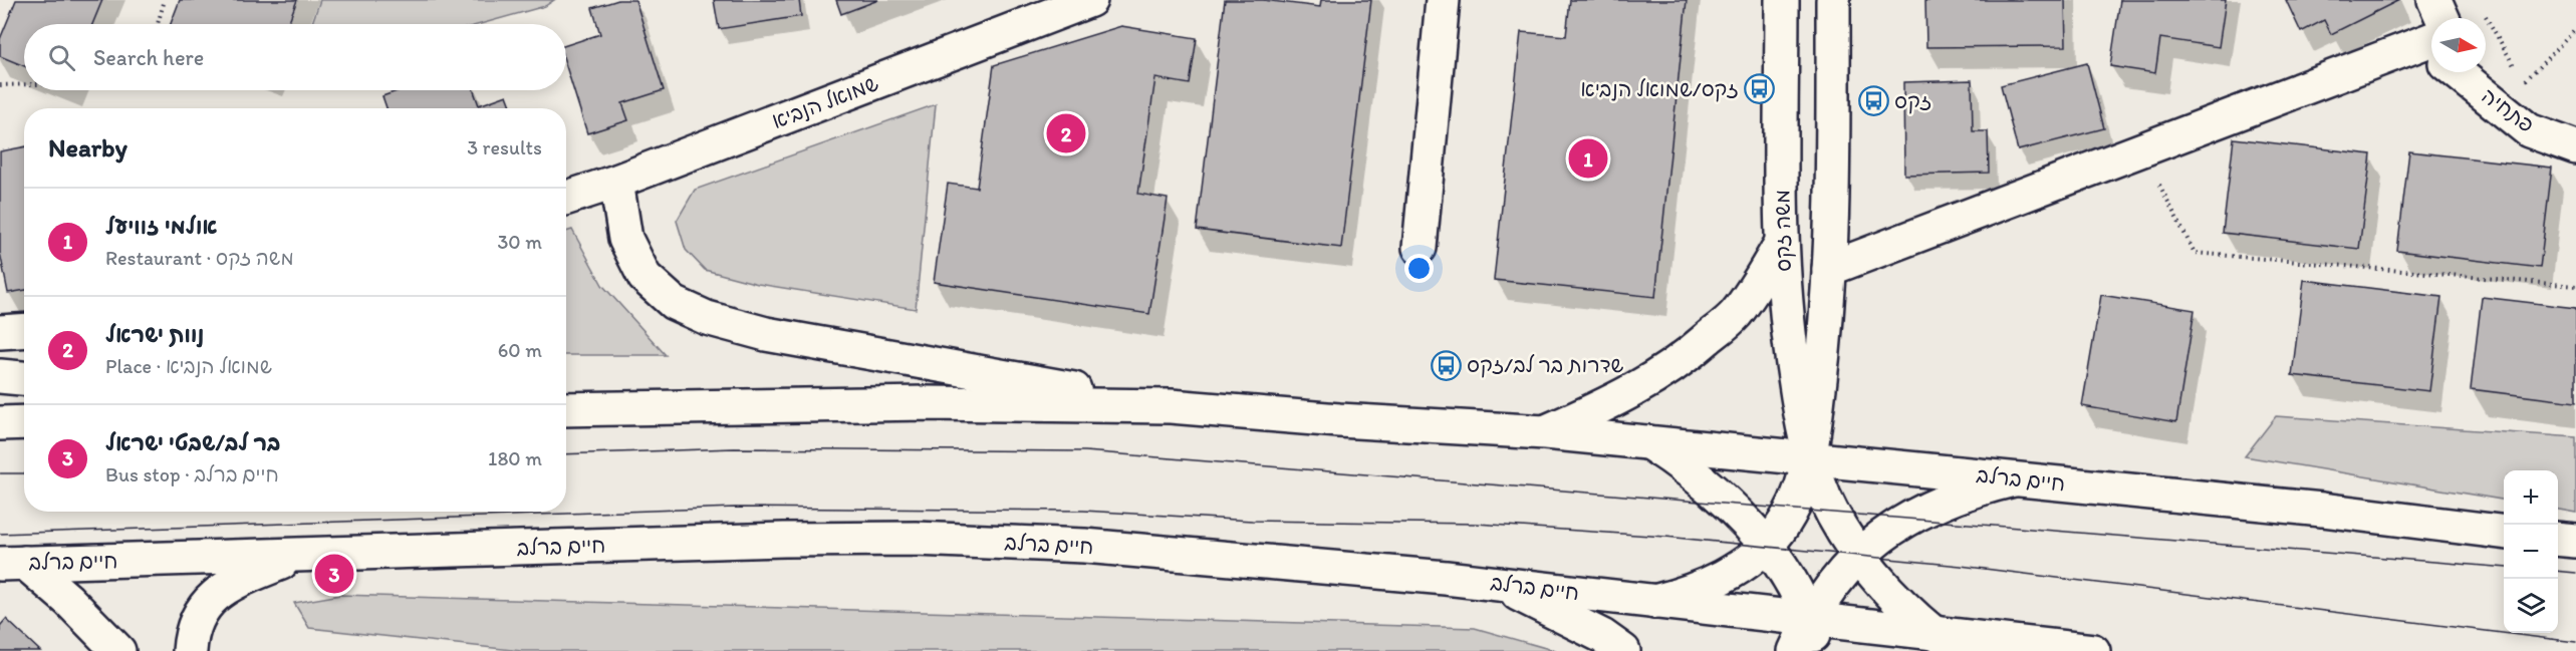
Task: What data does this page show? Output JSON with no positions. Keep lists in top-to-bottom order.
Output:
{
  "streets": {
    "main road": [
      "שמואל הנביא",
      "פתחיה",
      "משה זקס",
      "חיים ברלב"
    ]
  },
  "crossings": [
    ["משה זקס", "חיים ברלב"]
  ],
  "places": {
    "bus stop": ["זקס/שמואל הנביא", "זקס", "שדרות בר לב/זקס"]
  },
  "north": "right",
  "page": {
    "search": "Search here",
    "heading": ["Nearby", "3 results"],
    "pins": ["2", "1", "3"],
    "list": [
      {
        "mark": "1",
        "name": "אולמי זוויעל",
        "note": "Restaurant · משה זקס",
        "value": "30 m"
      },
      {
        "mark": "2",
        "name": "נוות ישראל",
        "note": "Place · שמואל הנביא",
        "value": "60 m"
      },
      {
        "mark": "3",
        "name": "בר לב/שבטי ישראל",
        "note": "Bus stop · חיים ברלב",
        "value": "180 m"
      }
    ],
    "map_buttons": ["+", "−"]
  }
}
